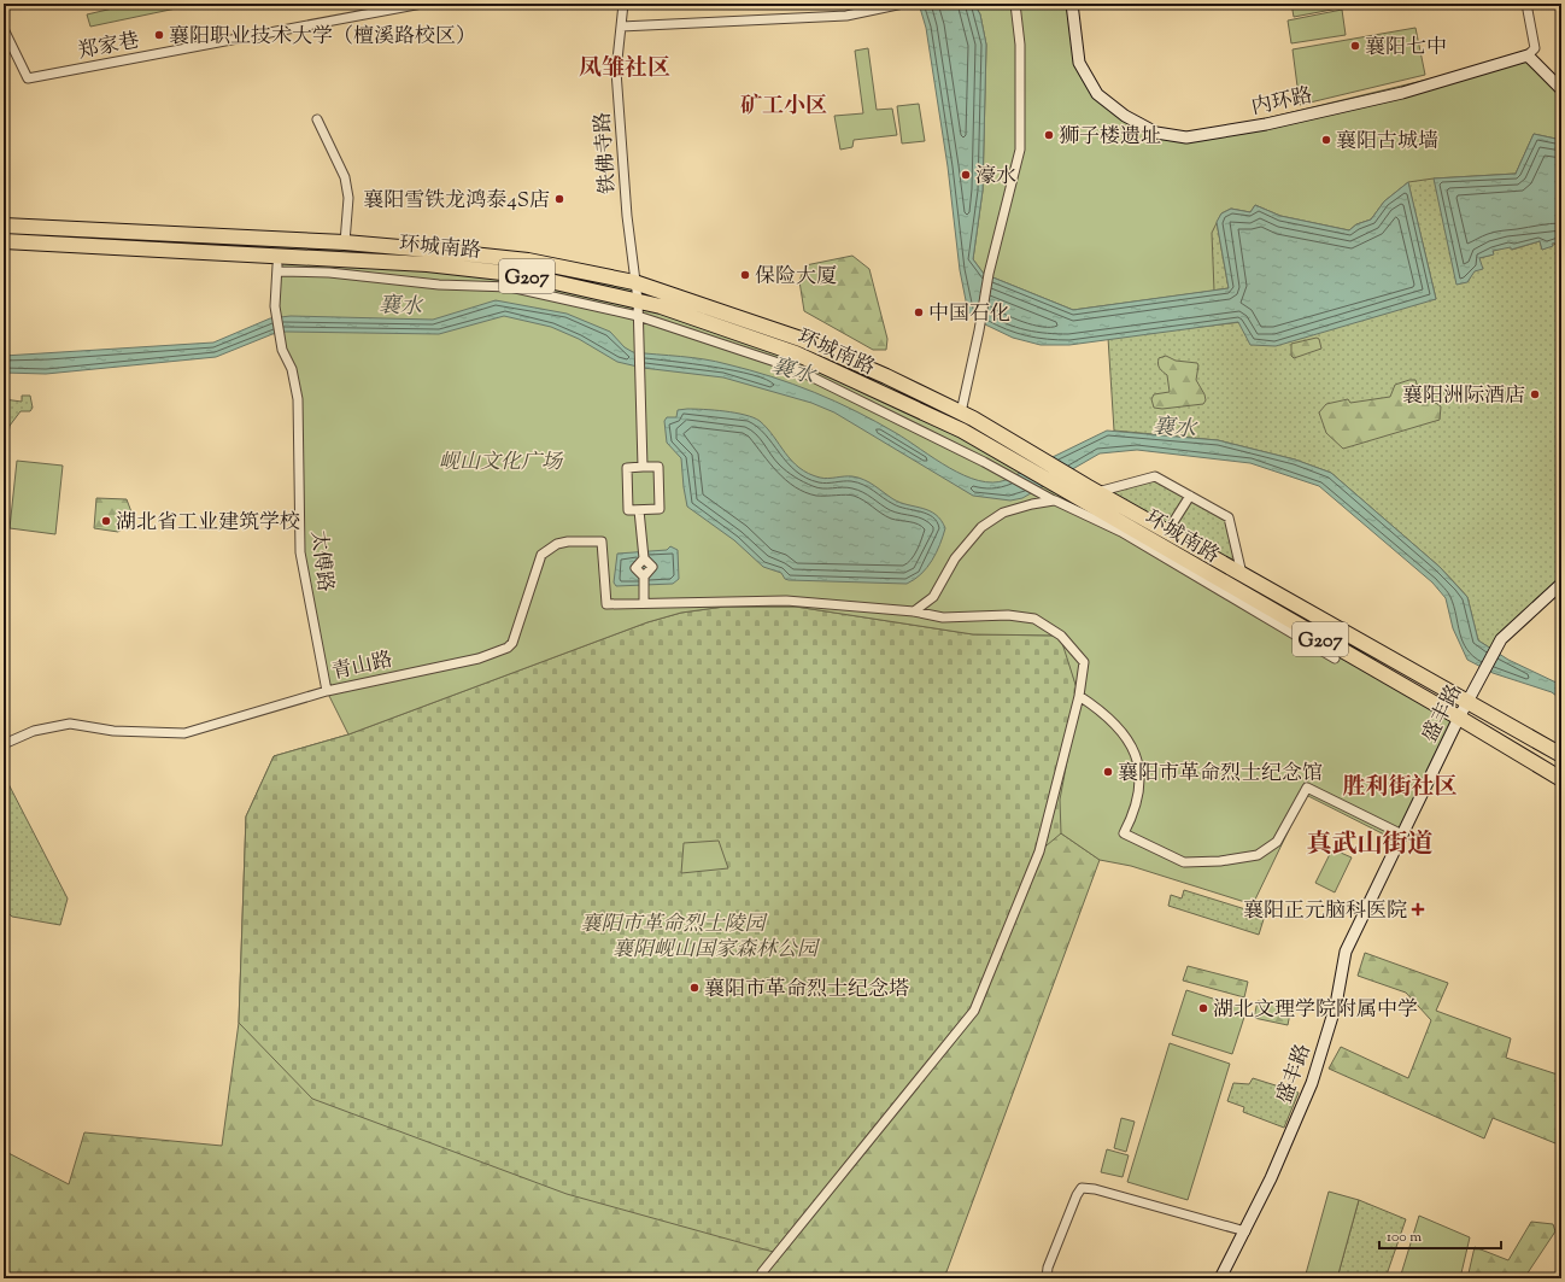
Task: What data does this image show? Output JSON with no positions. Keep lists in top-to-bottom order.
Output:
{
  "streets": {
    "highway": ["环城南路", "G207"],
    "street": [
      "郑家巷",
      "内环路",
      "铁佛寺路",
      "太傅路",
      "青山路",
      "盛丰路"
    ]
  },
  "crossings": [
    ["铁佛寺路", "环城南路"],
    ["环城南路", "太傅路"],
    ["环城南路", "盛丰路"],
    ["太傅路", "青山路"]
  ],
  "districts": [
    "凤雏社区",
    "矿工小区",
    "胜利街社区",
    "真武山街道"
  ],
  "water": ["襄水"],
  "parks": ["岘山文化广场", "襄阳市革命烈士陵园", "襄阳岘山国家森林公园"],
  "places": {
    "other": [
      "襄阳职业技术大学（檀溪路校区）",
      "襄阳七中",
      "狮子楼遗址",
      "襄阳古城墙",
      "濠水",
      "襄阳雪铁龙鸿泰4S店",
      "保险大厦",
      "中国石化",
      "襄阳洲际酒店",
      "湖北省工业建筑学校",
      "襄阳市革命烈士纪念馆",
      "襄阳市革命烈士纪念塔",
      "湖北文理学院附属中学"
    ],
    "health": ["襄阳正元脑科医院"]
  },
  "scale_bar": "100 m"
}
